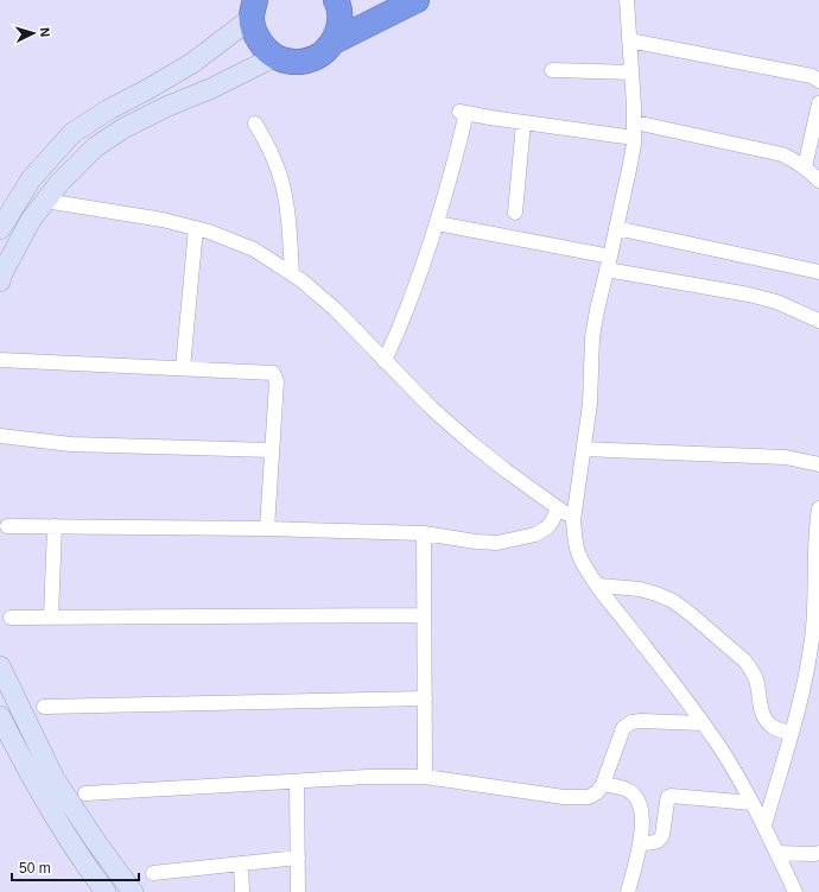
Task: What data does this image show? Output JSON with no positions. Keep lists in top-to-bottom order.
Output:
{
  "scale_bar": "50 m",
  "north": "right"
}
